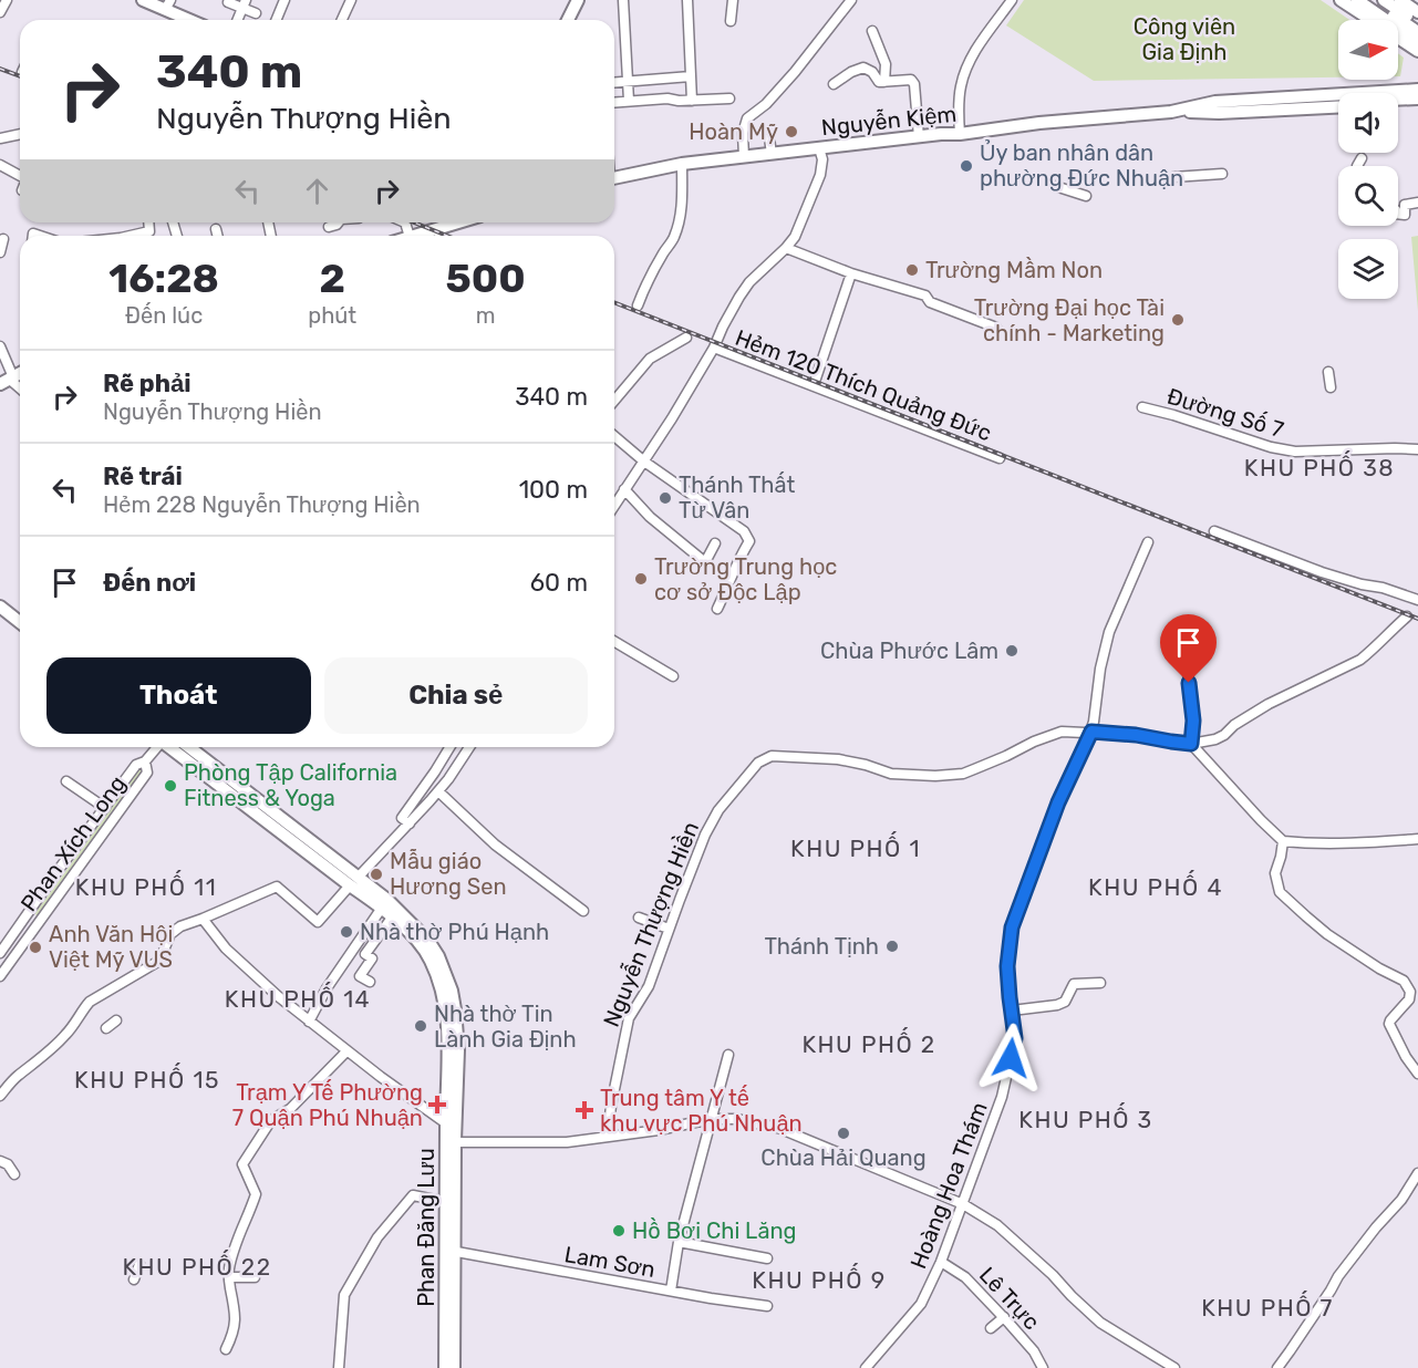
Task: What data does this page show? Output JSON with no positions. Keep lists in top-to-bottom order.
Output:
{
  "streets": {
    "main road": ["Nguyễn Kiệm", "Phan Đăng Lưu"],
    "street": [
      "Hẻm 120 Thích Quảng Đức",
      "Đường Số 7",
      "Phan Xích Long",
      "Nguyễn Thượng Hiền",
      "Hoàng Hoa Thám",
      "Lam Sơn",
      "Lê Trực"
    ]
  },
  "crossings": [
    ["Nguyễn Thượng Hiền", "Hoàng Hoa Thám"],
    ["Hoàng Hoa Thám", "Lê Trực"],
    ["Phan Đăng Lưu", "Lam Sơn"]
  ],
  "districts": [
    "KHU PHỐ 38",
    "KHU PHỐ 1",
    "KHU PHỐ 11",
    "KHU PHỐ 4",
    "KHU PHỐ 14",
    "KHU PHỐ 2",
    "KHU PHỐ 15",
    "KHU PHỐ 3",
    "KHU PHỐ 22",
    "KHU PHỐ 9",
    "KHU PHỐ 7"
  ],
  "parks": ["Công viên Gia Định"],
  "places": {
    "other": [
      "Hoàn Mỹ",
      "Ủy ban nhân dân phường Đức Nhuận",
      "Trường Mầm Non",
      "Trường Đại học Tài chính - Marketing",
      "Thánh Thất Từ Vân",
      "Trường Trung học cơ sở Độc Lập",
      "Chùa Phước Lâm",
      "Phòng Tập California Fitness & Yoga",
      "Mẫu giáo Hương Sen",
      "Nhà thờ Phú Hạnh",
      "Thánh Tịnh",
      "Anh Văn Hội Việt Mỹ VUS",
      "Nhà thờ Tin Lành Gia Định",
      "Chùa Hải Quang",
      "Hồ Bơi Chi Lăng"
    ],
    "health": ["Trạm Y Tế Phường 7 Quận Phú Nhuận", "Trung tâm Y tế khu vực Phú Nhuận"]
  },
  "north": "right",
  "page": {
    "turn": ["340 m", "Nguyễn Thượng Hiền"],
    "eta": [
      "16:28",
      "Đến lúc",
      "2",
      "phút",
      "500",
      "m"
    ],
    "list": [
      {
        "name": "Rẽ phải",
        "note": "Nguyễn Thượng Hiền",
        "value": "340 m"
      },
      {
        "name": "Rẽ trái",
        "note": "Hẻm 228 Nguyễn Thượng Hiền",
        "value": "100 m"
      },
      {
        "name": "Đến nơi",
        "value": "60 m"
      }
    ],
    "buttons": ["Thoát", "Chia sẻ"]
  }
}
